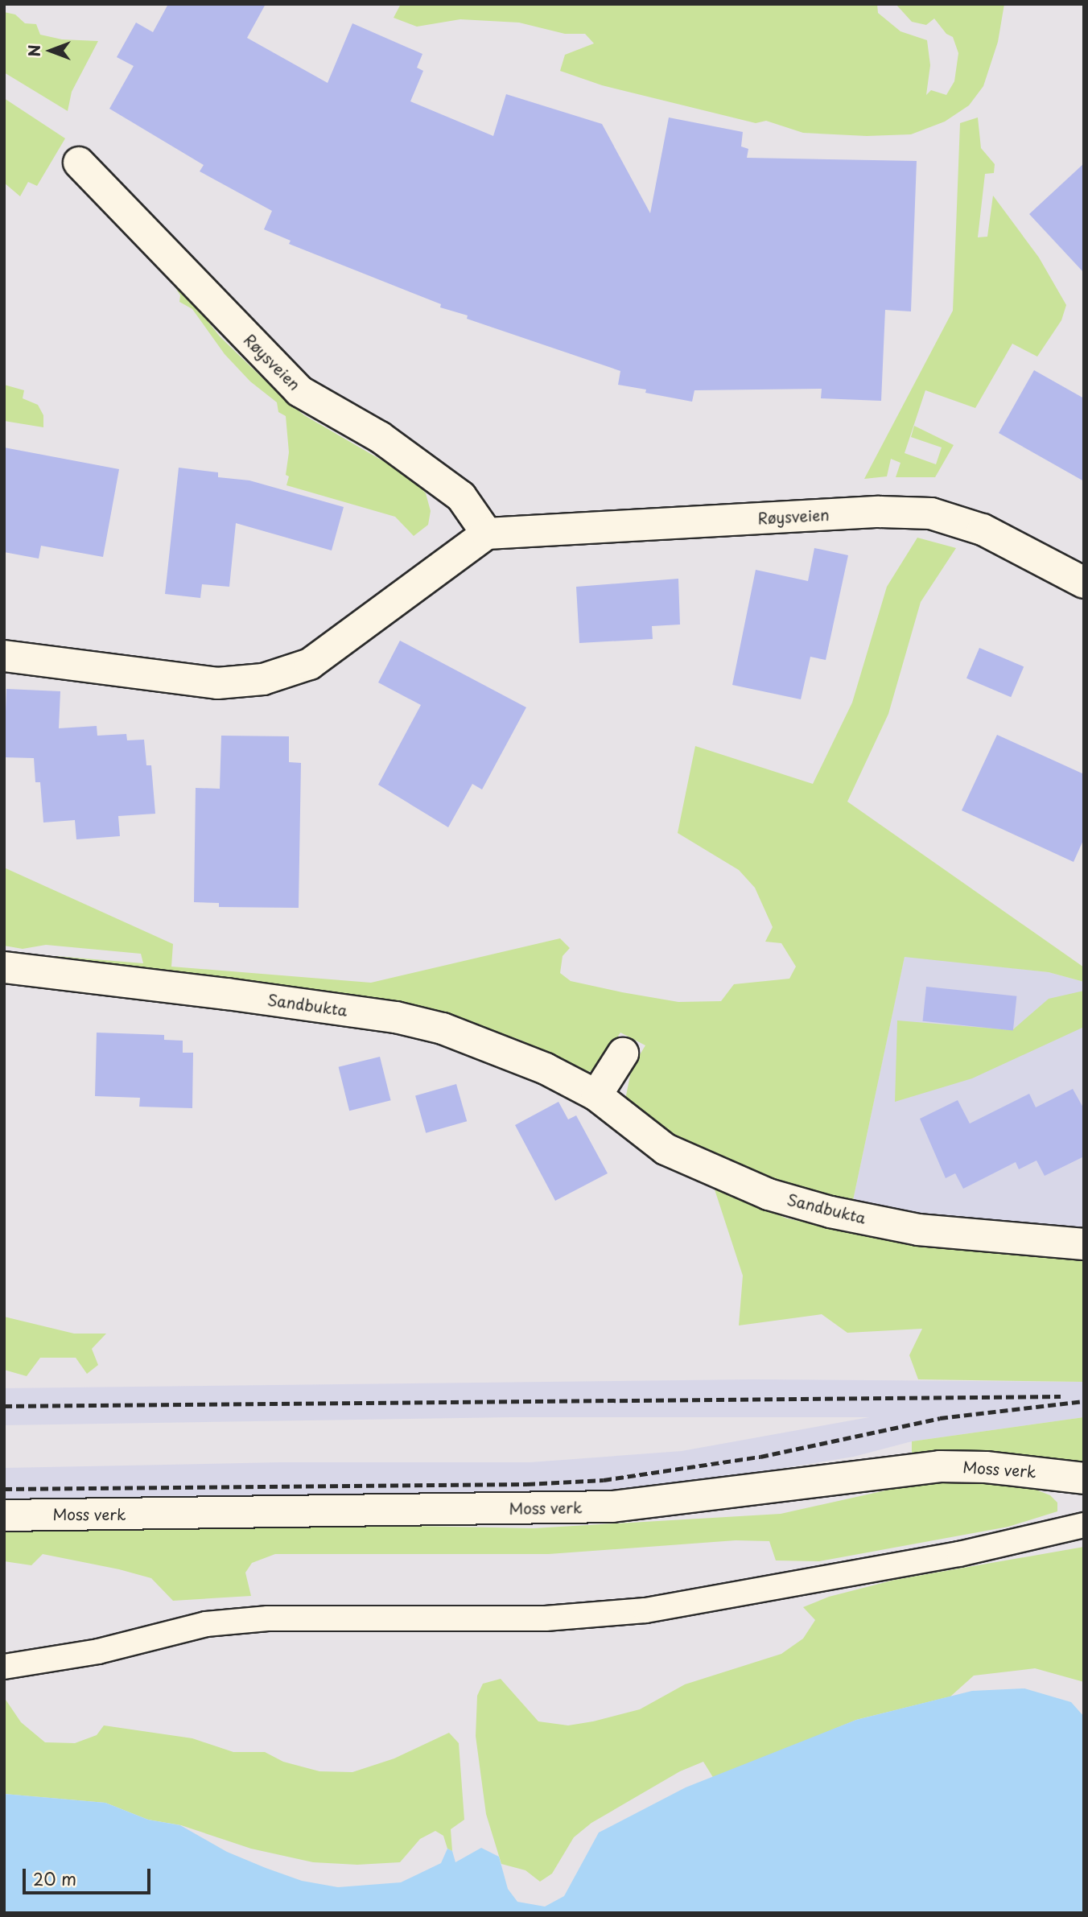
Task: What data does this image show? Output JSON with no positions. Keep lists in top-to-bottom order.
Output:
{
  "streets": {
    "street": ["Røysveien", "Sandbukta", "Moss verk"]
  },
  "scale_bar": "20 m",
  "north": "left"
}
